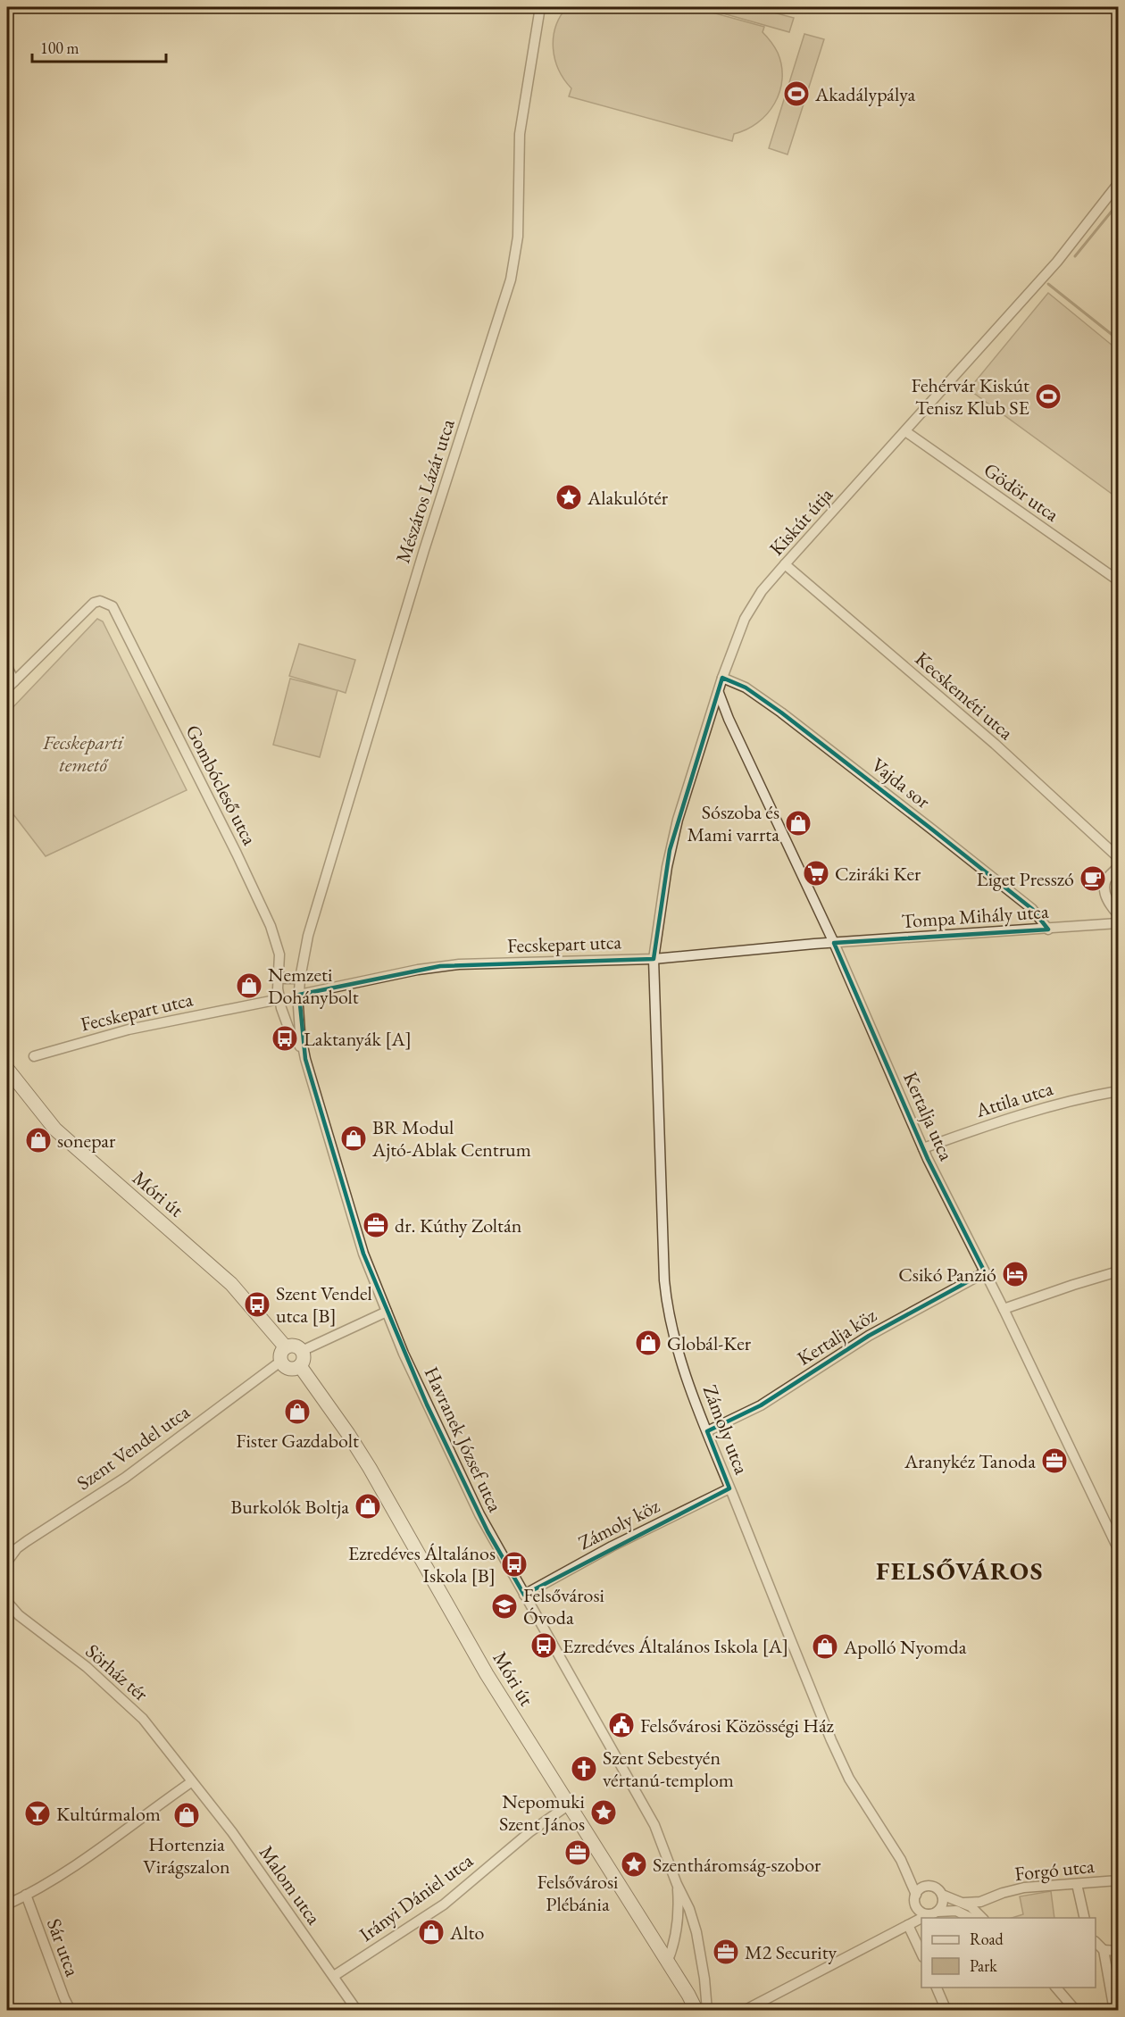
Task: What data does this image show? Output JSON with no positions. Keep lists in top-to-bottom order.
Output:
{
  "streets": {
    "main road": ["Móri út"],
    "street": [
      "Mészáros Lázár utca",
      "Gödör utca",
      "Kiskút útja",
      "Kecskeméti utca",
      "Vajda sor",
      "Gombócleső utca",
      "Tompa Mihály utca",
      "Fecskepart utca",
      "Attila utca",
      "Kertalja utca",
      "Kertalja köz",
      "Zámoly utca",
      "Havranek József utca",
      "Szent Vendel utca",
      "Zámoly köz",
      "Sörház tér",
      "Forgó utca",
      "Malom utca",
      "Irányi Dániel utca",
      "Sár utca"
    ]
  },
  "crossings": [
    ["Mészáros Lázár utca", "Havranek József utca"],
    ["Gödör utca", "Kiskút útja"],
    ["Kiskút útja", "Kecskeméti utca"],
    ["Kiskút útja", "Vajda sor"],
    ["Kiskút útja", "Fecskepart utca"],
    ["Kiskút útja", "Kertalja utca"],
    ["Kiskút útja", "Zámoly utca"],
    ["Vajda sor", "Tompa Mihály utca"],
    ["Gombócleső utca", "Fecskepart utca"],
    ["Tompa Mihály utca", "Fecskepart utca"],
    ["Tompa Mihály utca", "Kertalja utca"],
    ["Fecskepart utca", "Kertalja utca"],
    ["Fecskepart utca", "Zámoly utca"],
    ["Fecskepart utca", "Havranek József utca"],
    ["Attila utca", "Kertalja utca"],
    ["Kertalja utca", "Kertalja köz"],
    ["Móri út", "Szent Vendel utca"],
    ["Móri út", "Irányi Dániel utca"],
    ["Kertalja köz", "Zámoly utca"],
    ["Zámoly utca", "Zámoly köz"],
    ["Havranek József utca", "Zámoly köz"],
    ["Sörház tér", "Malom utca"],
    ["Malom utca", "Irányi Dániel utca"]
  ],
  "districts": ["FELSŐVÁROS"],
  "parks": ["Fecskeparti temető"],
  "places": {
    "sports": ["Akadálypálya", "Fehérvár Kiskút Tenisz Klub SE"],
    "place": ["Alakulótér", "Nepomuki Szent János", "Szentháromság-szobor"],
    "shop": [
      "Sószoba és Mami varrta",
      "Nemzeti Dohánybolt",
      "BR Modul Ajtó-Ablak Centrum",
      "sonepar",
      "Globál-Ker",
      "Fister Gazdabolt",
      "Burkolók Boltja",
      "Apolló Nyomda",
      "Hortenzia Virágszalon",
      "Alto"
    ],
    "supermarket": ["Cziráki Ker"],
    "cafe": ["Liget Presszó"],
    "bus stop": [
      "Laktanyák [A]",
      "Szent Vendel utca [B]",
      "Ezredéves Általános Iskola [B]",
      "Ezredéves Általános Iskola [A]"
    ],
    "office": [
      "dr. Kúthy Zoltán",
      "Aranykéz Tanoda",
      "Felsővárosi Plébánia",
      "M2 Security"
    ],
    "hotel": ["Csikó Panzió"],
    "school or university": ["Felsővárosi Óvoda"],
    "public building": ["Felsővárosi Közösségi Ház"],
    "church": ["Szent Sebestyén vértanú-templom"],
    "bar": ["Kultúrmalom"]
  },
  "legend": ["Road", "Park"],
  "scale_bar": "100 m"
}
